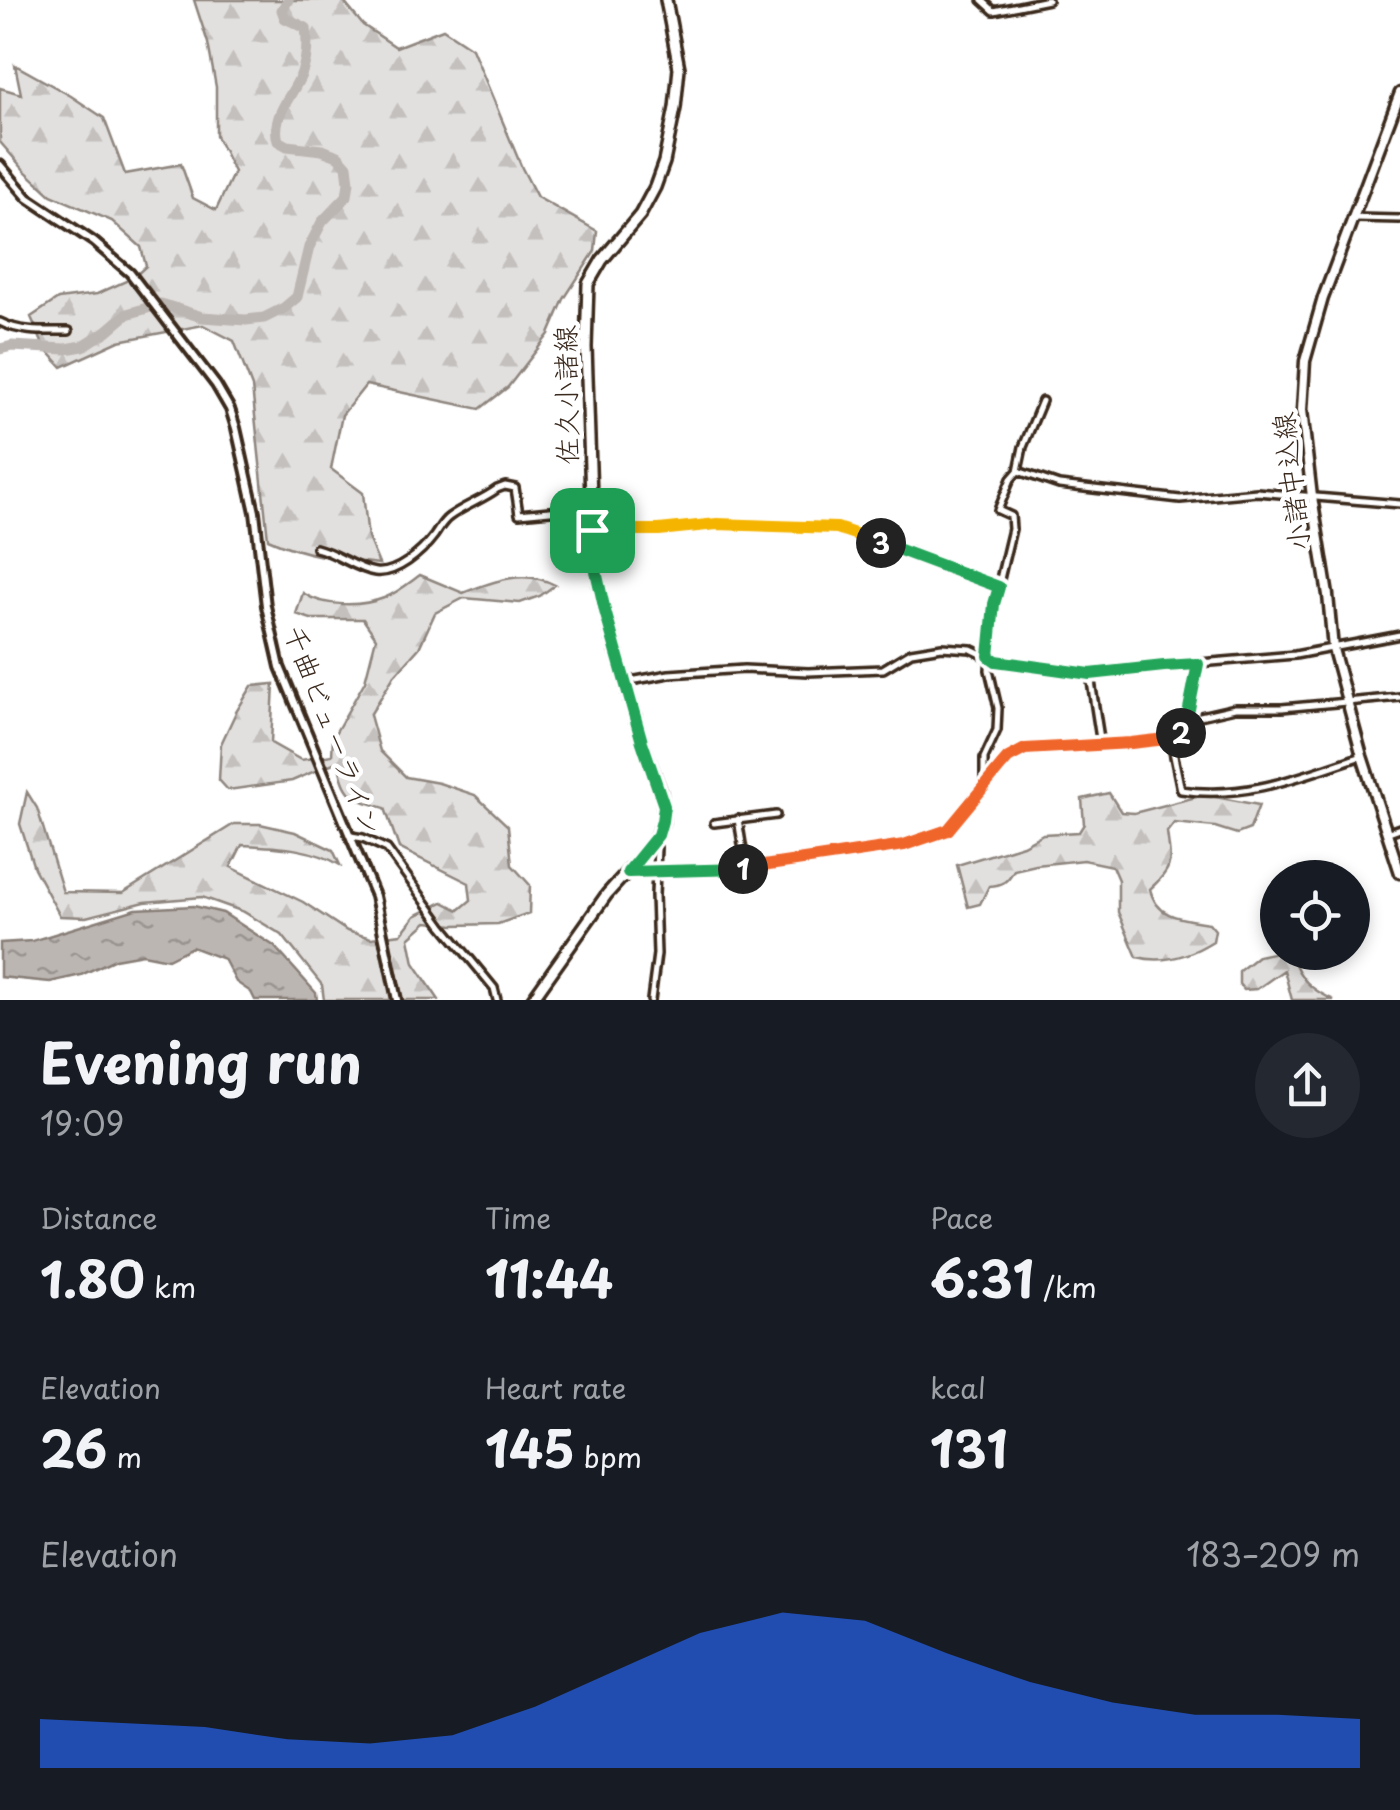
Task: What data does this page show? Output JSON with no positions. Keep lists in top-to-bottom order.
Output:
{
  "streets": {
    "main road": ["佐久小諸線", "小諸中込線"],
    "street": ["千曲ビューライン"]
  },
  "page": {
    "pins": ["3", "2", "1"],
    "heading": ["Evening run", "19:09"],
    "stats": [
      ["Distance", "1.80 km"],
      ["Time", "11:44"],
      ["Pace", "6:31 /km"],
      ["Elevation", "26 m"],
      ["Heart rate", "145 bpm"],
      ["kcal", "131"]
    ],
    "chart": ["Elevation", "183–209 m"]
  }
}
